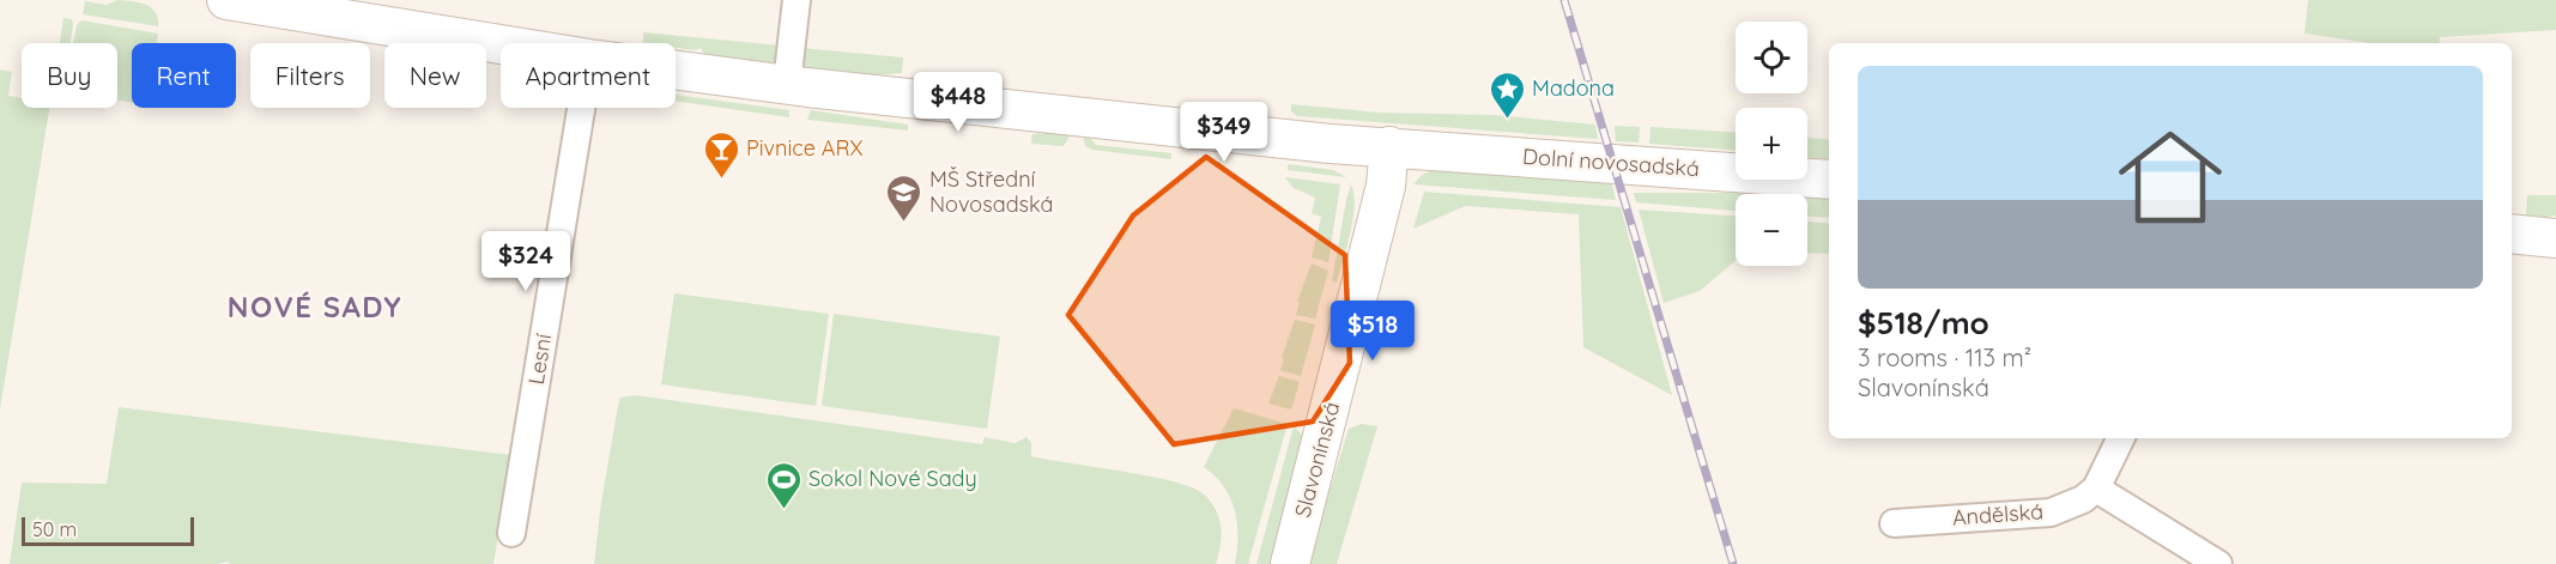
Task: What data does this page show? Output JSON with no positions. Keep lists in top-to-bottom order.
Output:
{
  "streets": {
    "main road": ["Dolní novosadská", "Slavonínská"],
    "street": ["Lesní", "Andělská"]
  },
  "crossings": [
    ["Dolní novosadská", "Slavonínská"]
  ],
  "districts": ["NOVÉ SADY"],
  "places": {
    "place": ["Madona"],
    "bar": ["Pivnice ARX"],
    "school or university": ["MŠ Střední Novosadská"],
    "sports": ["Sokol Nové Sady"]
  },
  "scale_bar": "50 m",
  "page": {
    "map_buttons": ["+", "−"],
    "chip": [
      "Buy",
      "Rent",
      "Filters",
      "New",
      "Apartment"
    ],
    "list": [
      {
        "name": "$518/mo",
        "note": "3 rooms · 113 m² · Slavonínská"
      }
    ],
    "price": [
      "$448",
      "$349",
      "$324",
      "$518"
    ],
    "scale": "50 m"
  }
}
